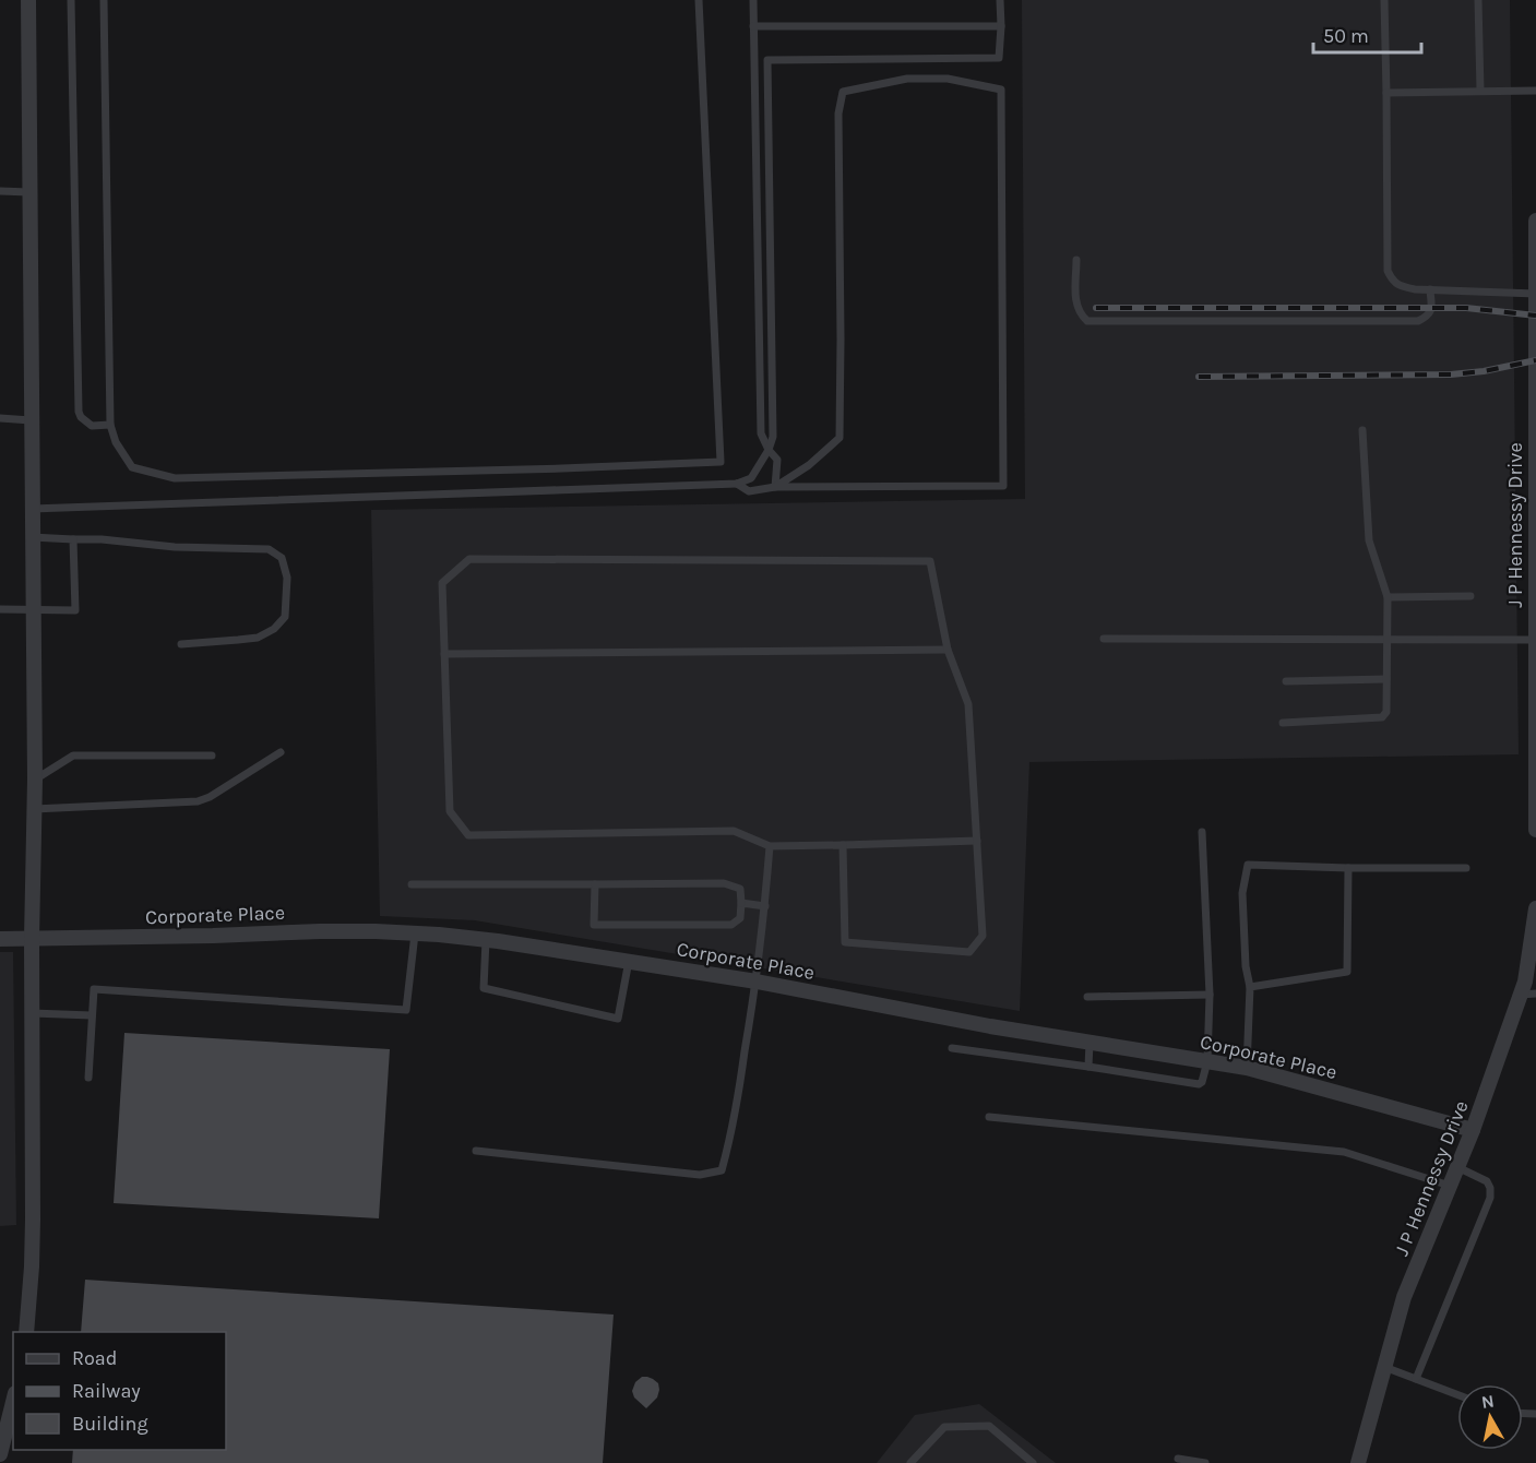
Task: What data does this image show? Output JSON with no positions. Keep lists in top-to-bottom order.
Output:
{
  "streets": {
    "street": ["J P Hennessy Drive", "Corporate Place"]
  },
  "crossings": [
    ["J P Hennessy Drive", "Corporate Place"]
  ],
  "legend": ["Road", "Railway", "Building"],
  "scale_bar": "50 m",
  "north": "top"
}
